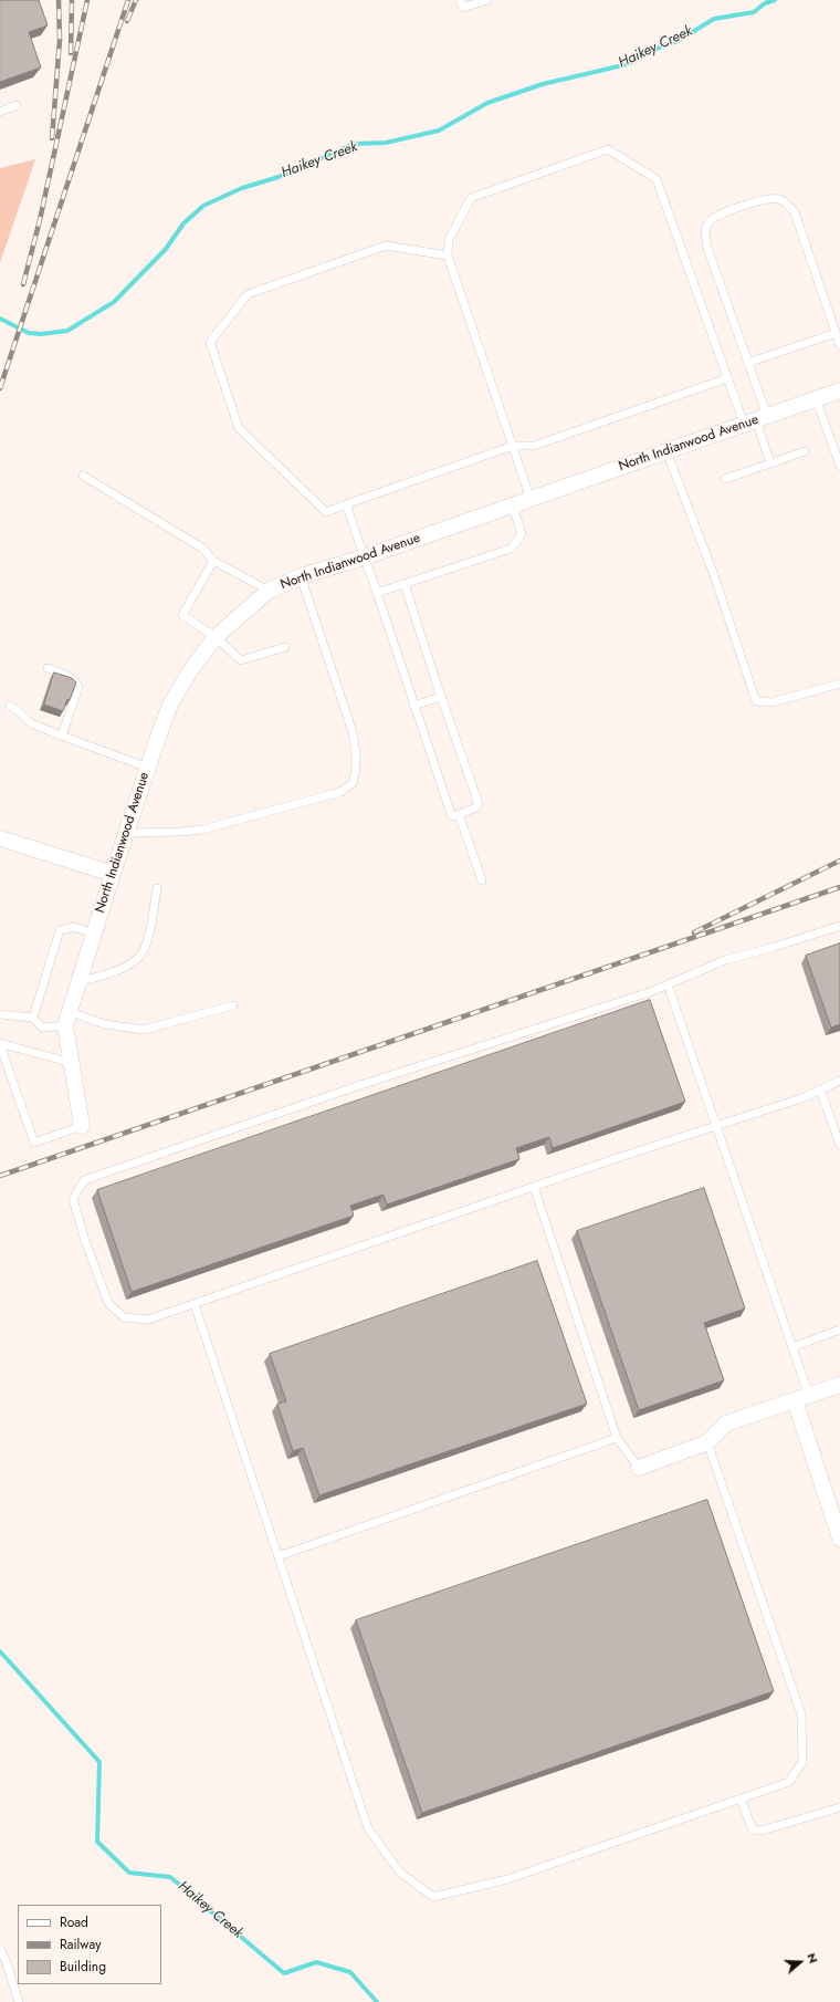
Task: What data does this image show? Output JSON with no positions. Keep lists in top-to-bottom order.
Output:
{
  "streets": {
    "street": ["North Indianwood Avenue"]
  },
  "water": ["Haikey Creek"],
  "legend": ["Road", "Railway", "Building"],
  "north": "right"
}
